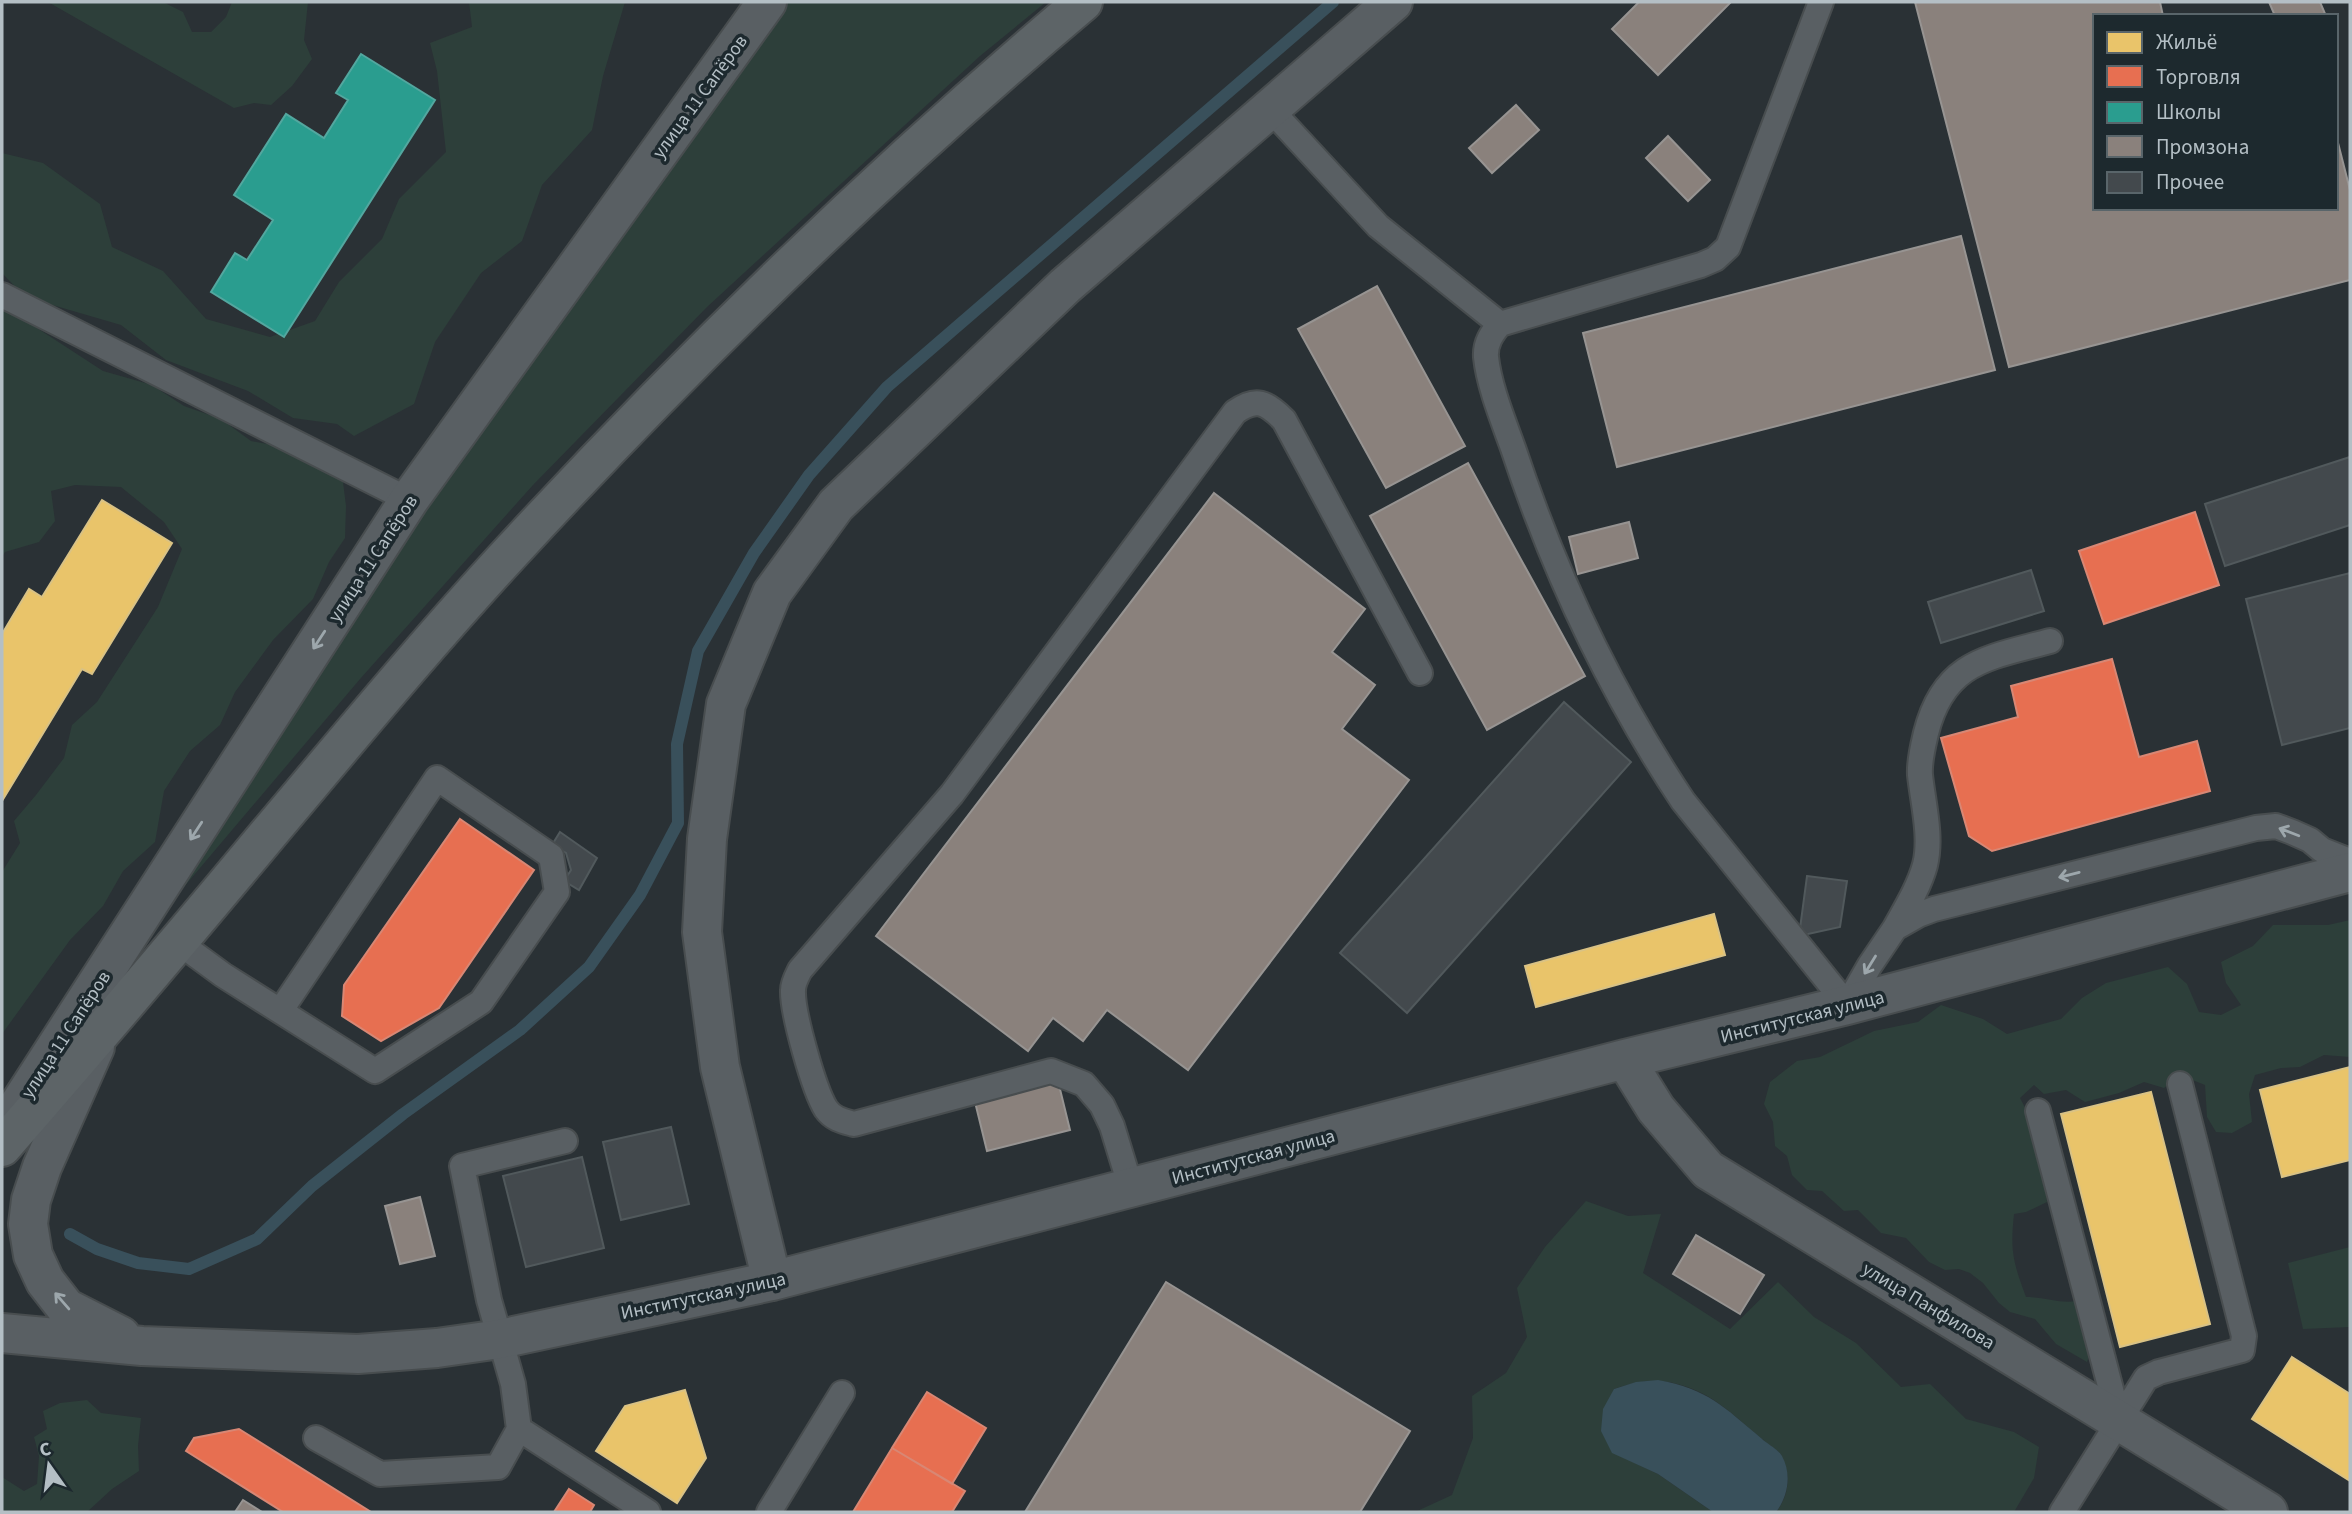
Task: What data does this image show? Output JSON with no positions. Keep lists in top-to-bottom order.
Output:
{
  "streets": {
    "street": ["улица 11 Сапёров", "Институтская улица", "улица Панфилова"]
  },
  "crossings": [
    ["Институтская улица", "улица Панфилова"]
  ],
  "one_way": ["улица 11 Сапёров"],
  "legend": [
    "Жильё",
    "Торговля",
    "Школы",
    "Промзона",
    "Прочее"
  ],
  "north": "top"
}
